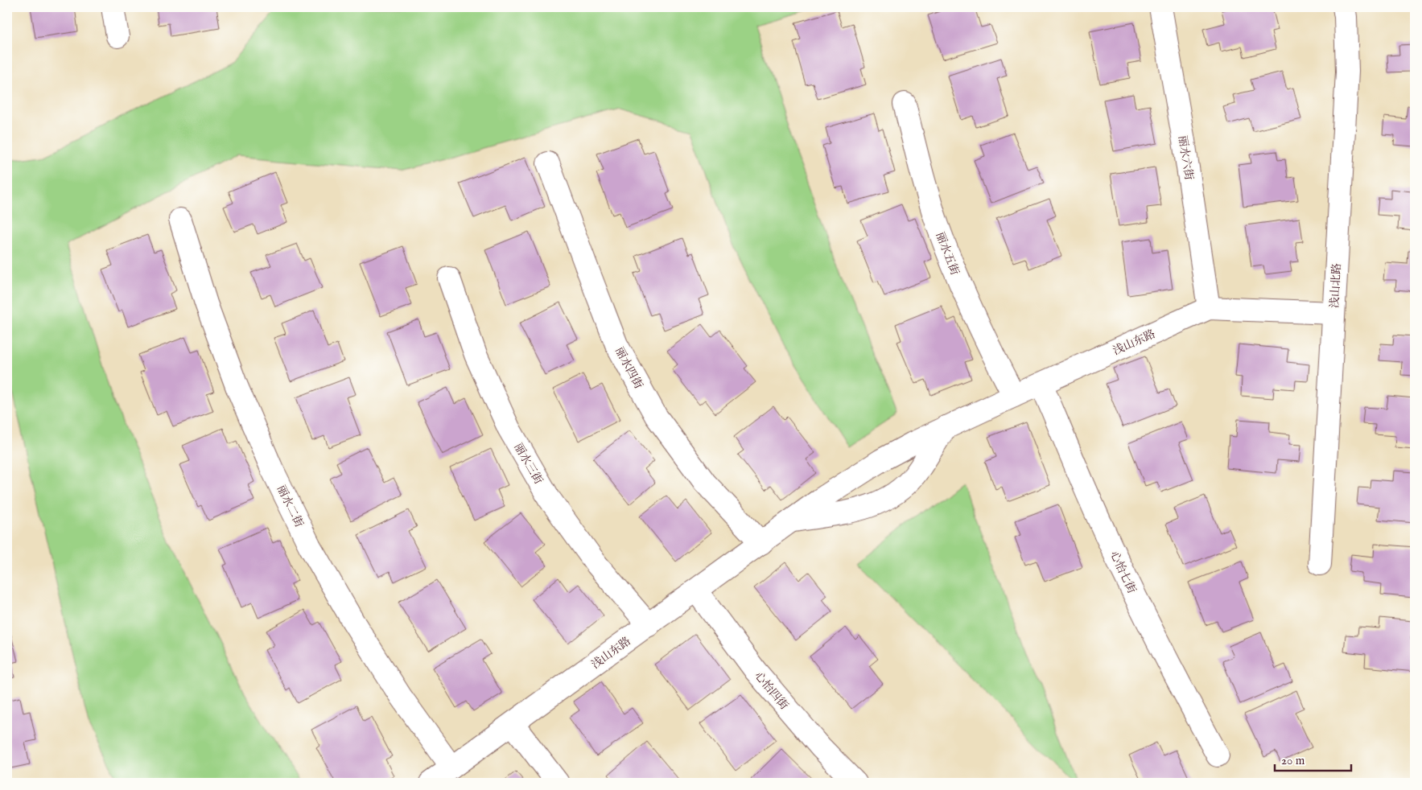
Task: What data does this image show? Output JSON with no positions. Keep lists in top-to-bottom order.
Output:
{
  "streets": {
    "lane": [
      "丽水六街",
      "丽水五街",
      "浅山北路",
      "浅山东路",
      "丽水四街",
      "丽水三街",
      "丽水二街",
      "心怡七街",
      "心怡四街"
    ]
  },
  "crossings": [
    ["丽水六街", "浅山东路"],
    ["丽水五街", "浅山东路"],
    ["浅山北路", "浅山东路"],
    ["浅山东路", "丽水四街"],
    ["浅山东路", "丽水三街"],
    ["浅山东路", "丽水二街"],
    ["浅山东路", "心怡七街"],
    ["浅山东路", "心怡四街"]
  ],
  "scale_bar": "20 m"
}
